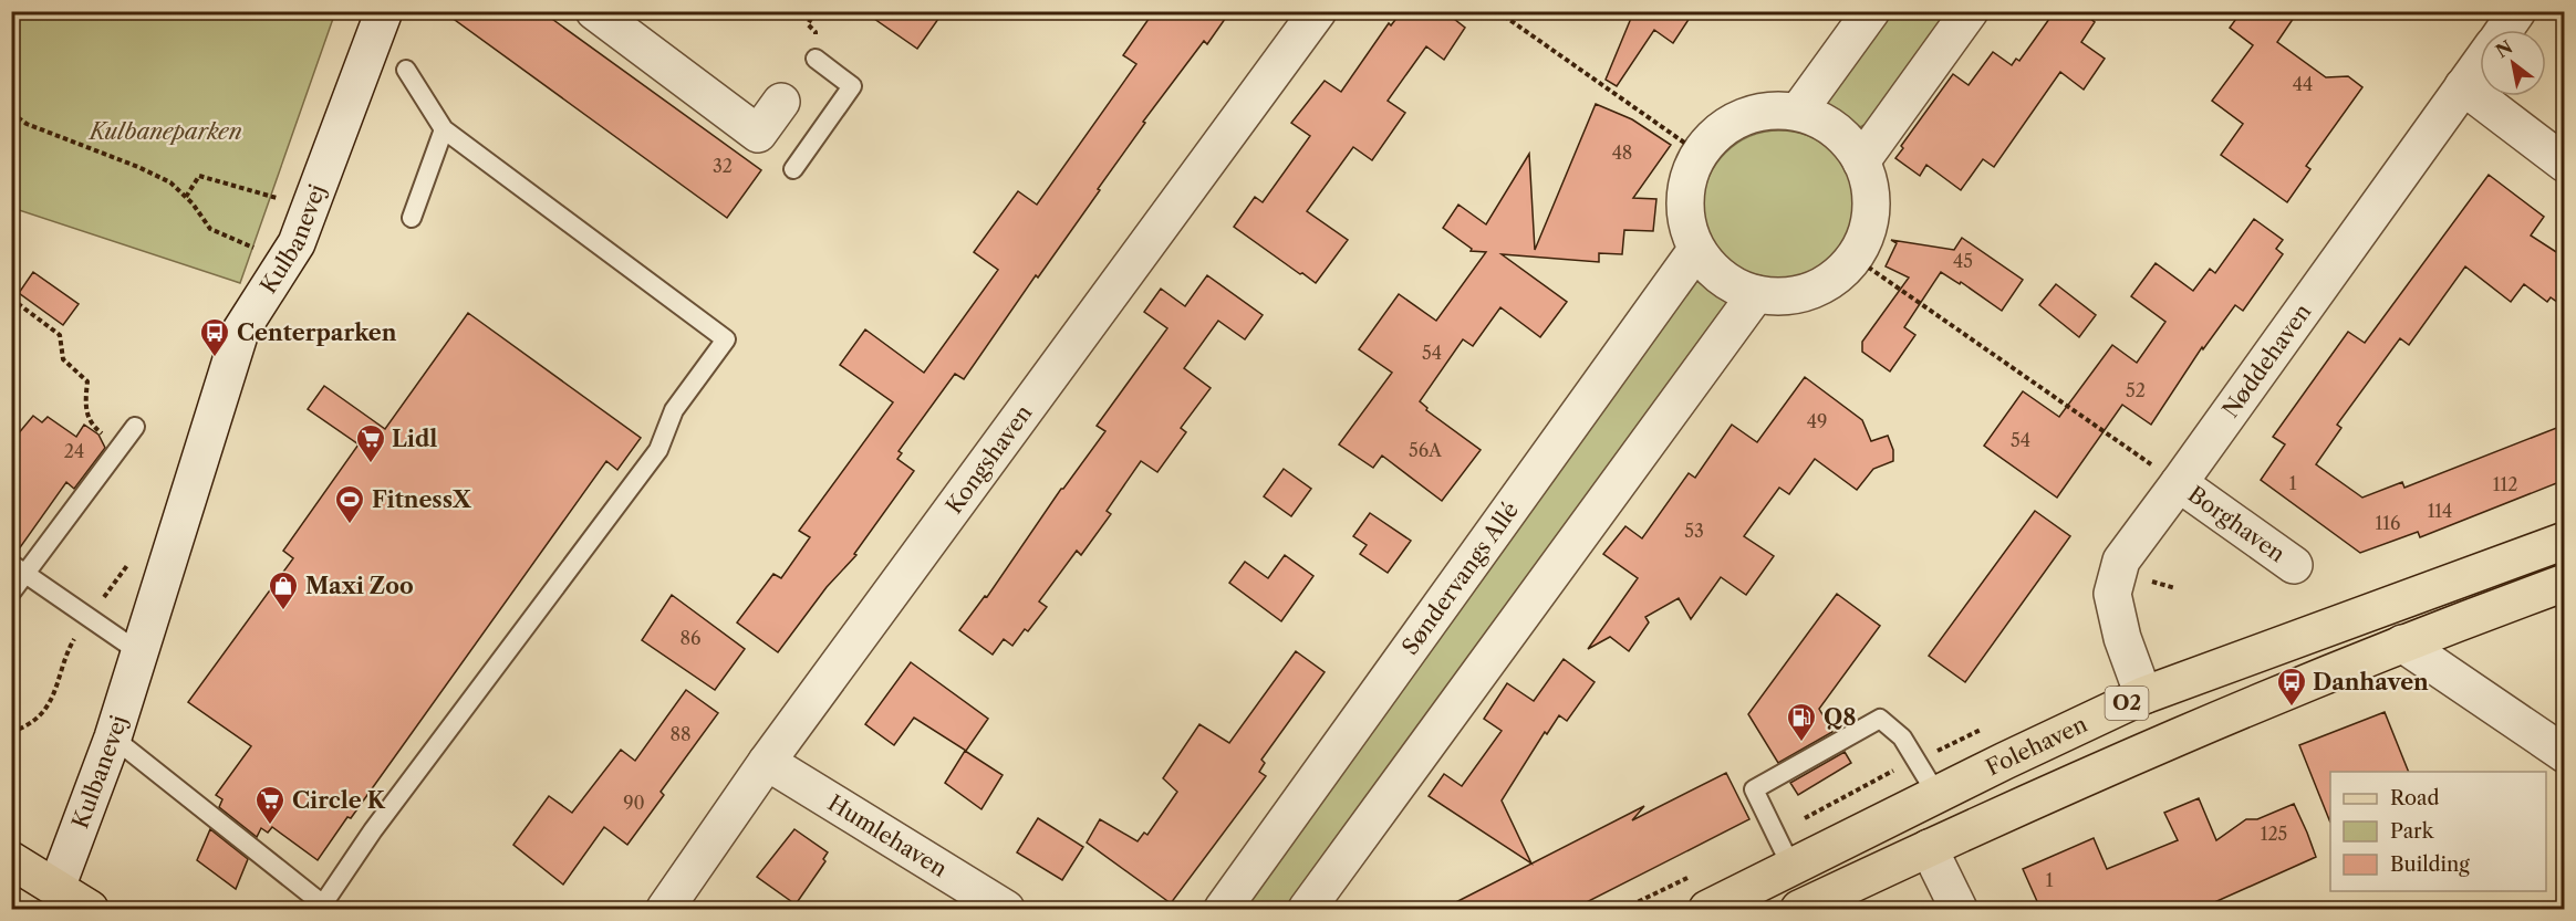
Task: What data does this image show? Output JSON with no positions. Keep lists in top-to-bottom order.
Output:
{
  "streets": {
    "main road": ["O2", "Folehaven"],
    "street": [
      "Kulbanevej",
      "Nøddehaven",
      "Kongshaven",
      "Borghaven",
      "Søndervangs Allé",
      "Humlehaven"
    ]
  },
  "crossings": [
    ["Nøddehaven", "Borghaven"],
    ["Nøddehaven", "Folehaven"],
    ["Kongshaven", "Humlehaven"]
  ],
  "parks": ["Kulbaneparken"],
  "places": {
    "bus stop": ["Centerparken", "Danhaven"],
    "supermarket": ["Lidl", "Circle K"],
    "sports": ["FitnessX"],
    "shop": ["Maxi Zoo"],
    "fuel station": ["Q8"]
  },
  "house_numbers": [
    "44",
    "48",
    "32",
    "45",
    "54",
    "52",
    "49",
    "54",
    "56A",
    "24",
    "1",
    "112",
    "114",
    "116",
    "53",
    "86",
    "88",
    "90",
    "125",
    "1"
  ],
  "legend": ["Road", "Park", "Building"],
  "north": "top left"
}
